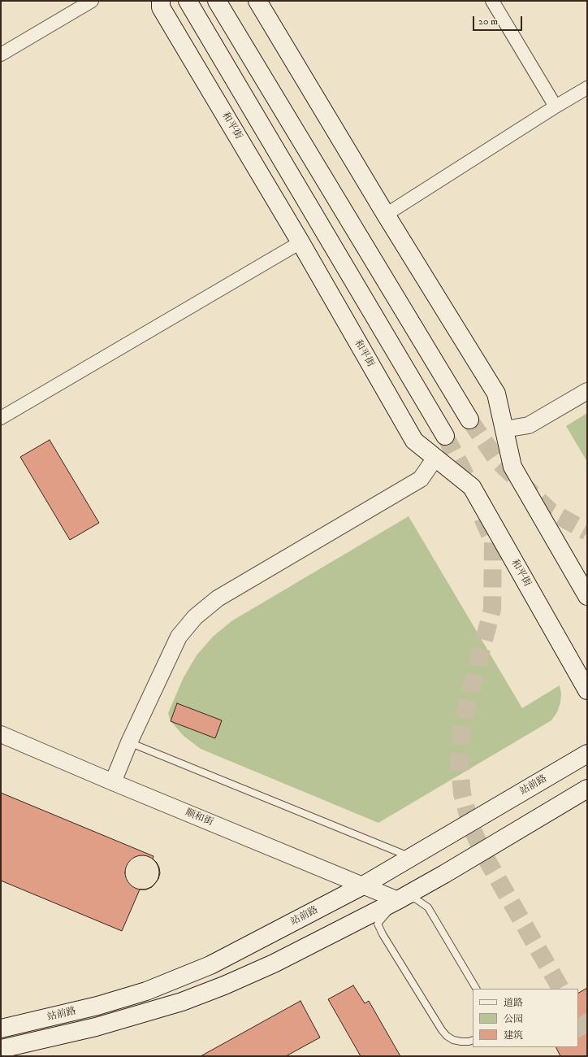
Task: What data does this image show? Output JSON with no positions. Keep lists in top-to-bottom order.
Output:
{
  "streets": {
    "main road": ["和平街", "站前路"],
    "street": ["顺和街"]
  },
  "crossings": [
    ["站前路", "顺和街"]
  ],
  "legend": ["道路", "公园", "建筑"],
  "scale_bar": "20 m"
}
